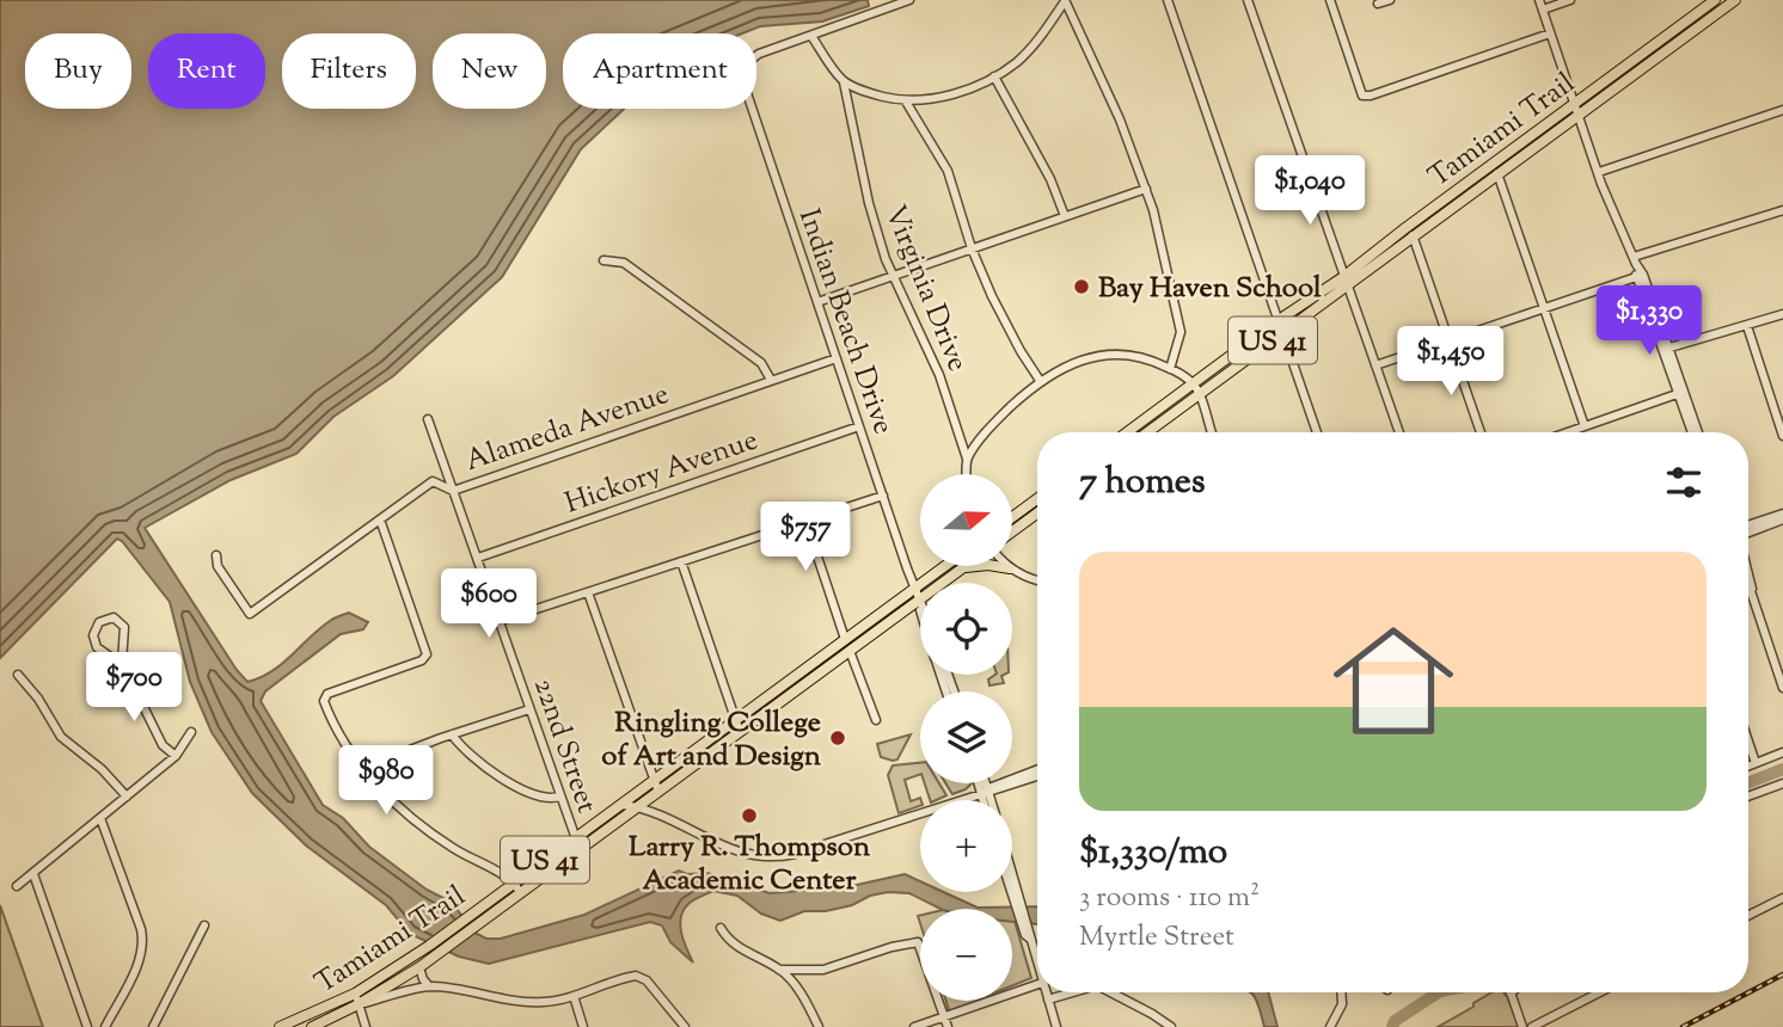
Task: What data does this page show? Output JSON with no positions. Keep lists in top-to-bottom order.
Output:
{
  "streets": {
    "main road": ["Tamiami Trail", "US 41"],
    "street": [
      "Virginia Drive",
      "Indian Beach Drive",
      "Alameda Avenue",
      "Hickory Avenue",
      "22nd Street"
    ]
  },
  "crossings": [
    ["Tamiami Trail", "Indian Beach Drive"],
    ["Tamiami Trail", "22nd Street"],
    ["Indian Beach Drive", "Alameda Avenue"],
    ["Indian Beach Drive", "Hickory Avenue"],
    ["Alameda Avenue", "22nd Street"],
    ["Hickory Avenue", "22nd Street"]
  ],
  "places": ["Bay Haven School", "Ringling College of Art and Design", "Larry R. Thompson Academic Center"],
  "north": "right",
  "page": {
    "chip": [
      "Buy",
      "Rent",
      "Filters",
      "New",
      "Apartment"
    ],
    "price": [
      "$1,040",
      "$1,330",
      "$1,450",
      "$757",
      "$600",
      "$700",
      "$980"
    ],
    "heading": "7 homes",
    "map_buttons": ["+", "−"],
    "list": [
      {
        "name": "$1,330/mo",
        "note": "3 rooms · 110 m² · Myrtle Street"
      }
    ]
  }
}
